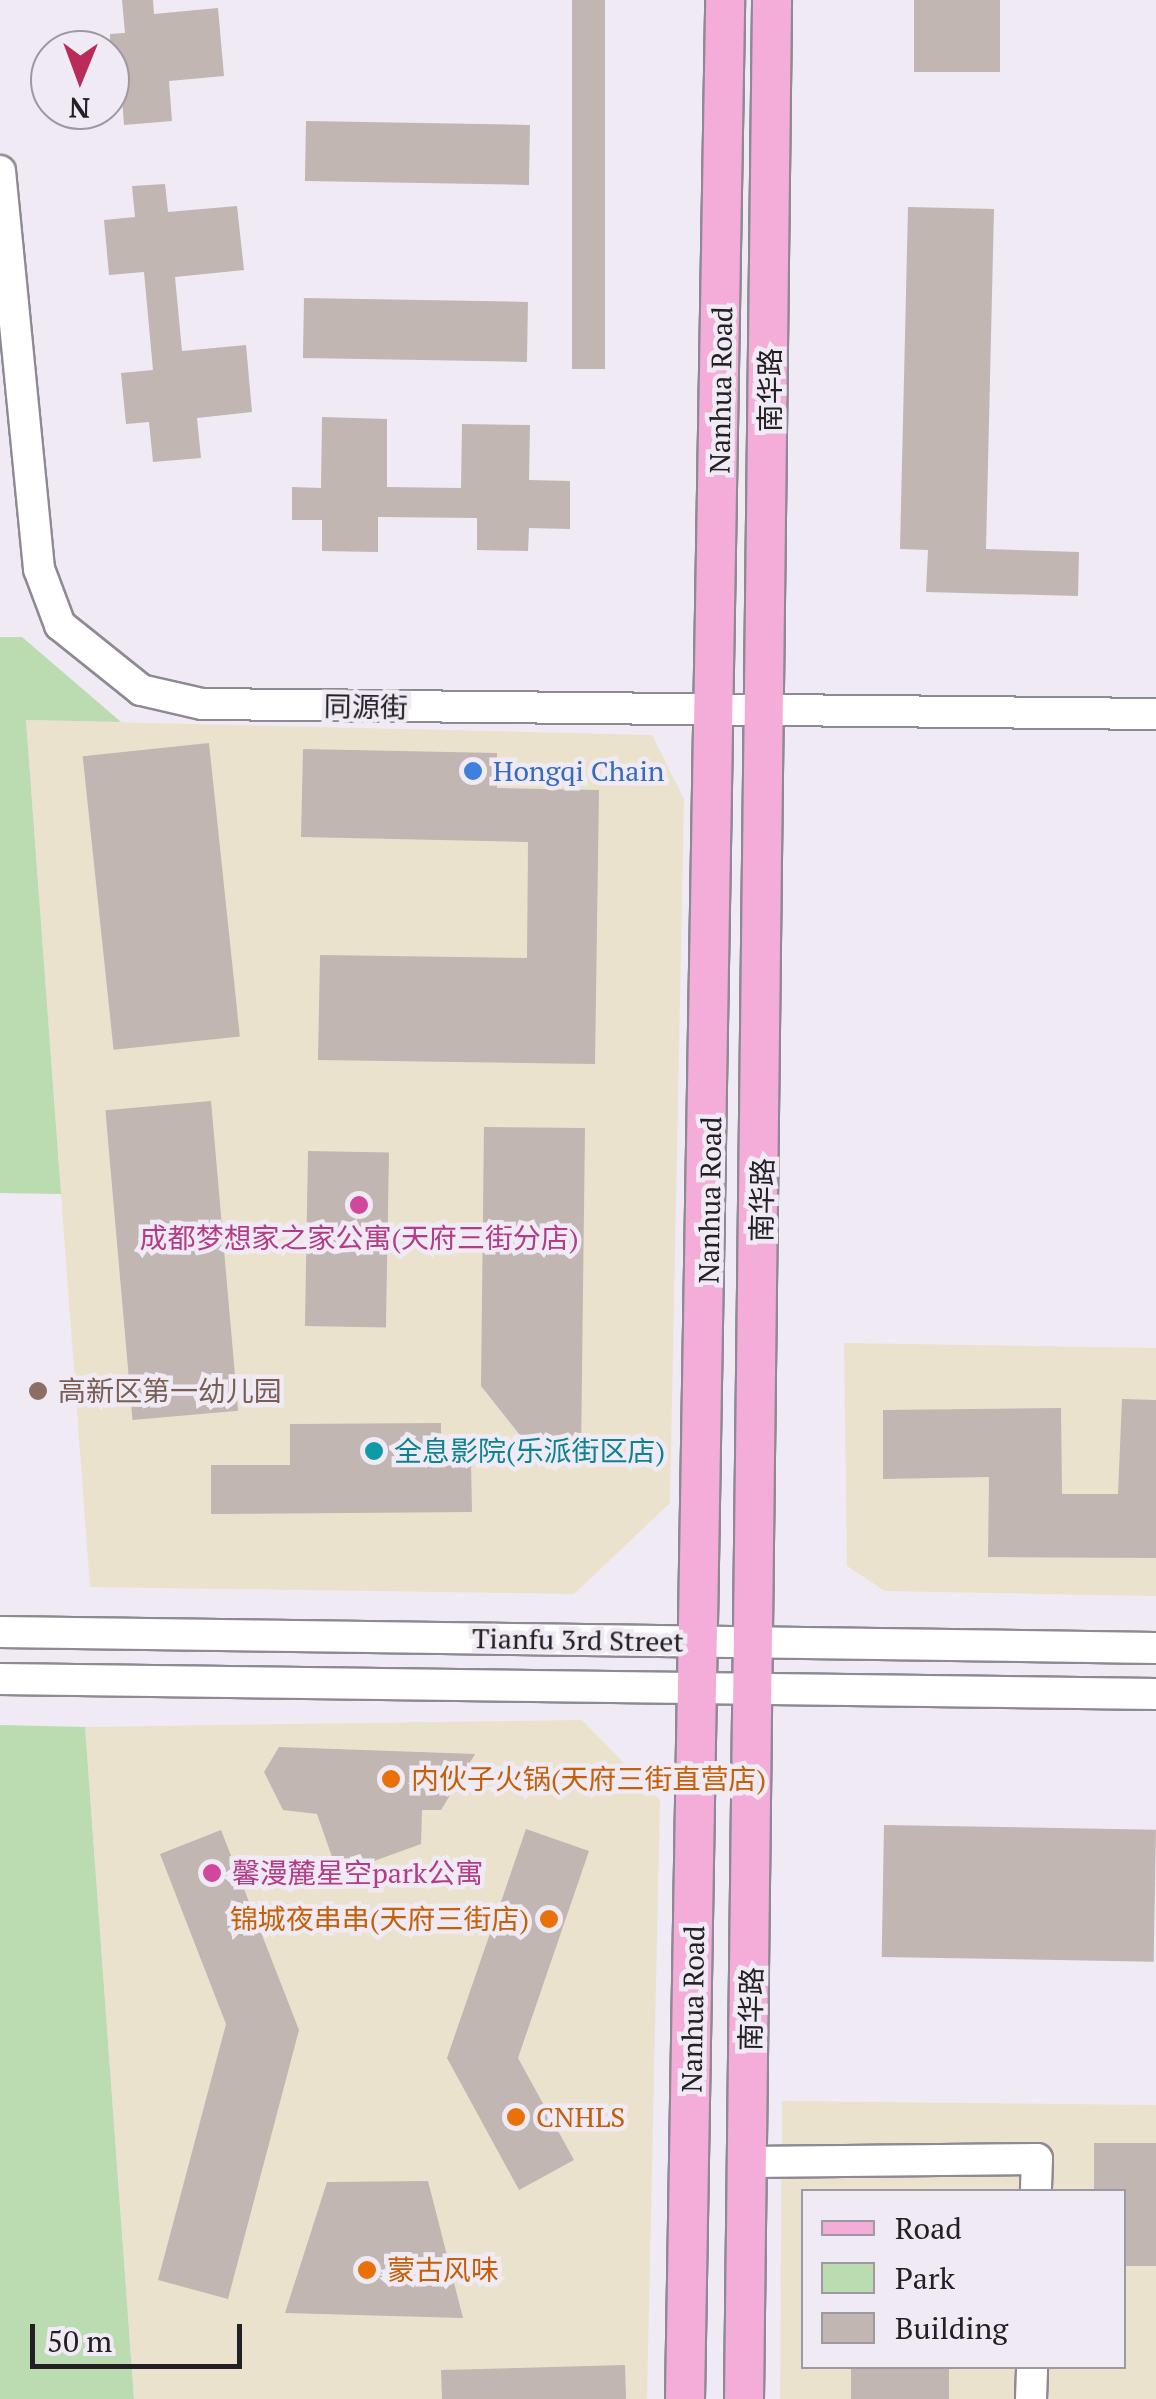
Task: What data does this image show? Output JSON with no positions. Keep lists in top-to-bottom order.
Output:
{
  "streets": {
    "main road": ["Nanhua Road", "南华路"],
    "street": ["同源街", "Tianfu 3rd Street"]
  },
  "crossings": [
    ["Nanhua Road", "同源街"],
    ["Nanhua Road", "Tianfu 3rd Street"],
    ["南华路", "同源街"],
    ["南华路", "Tianfu 3rd Street"]
  ],
  "places": [
    "Hongqi Chain",
    "成都梦想家之家公寓(天府三街分店)",
    "高新区第一幼儿园",
    "全息影院(乐派街区店)",
    "内伙子火锅(天府三街直营店)",
    "馨漫麓星空park公寓",
    "锦城夜串串(天府三街店)",
    "CNHLS",
    "蒙古风味"
  ],
  "legend": ["Road", "Park", "Building"],
  "scale_bar": "50 m",
  "north": "bottom"
}
